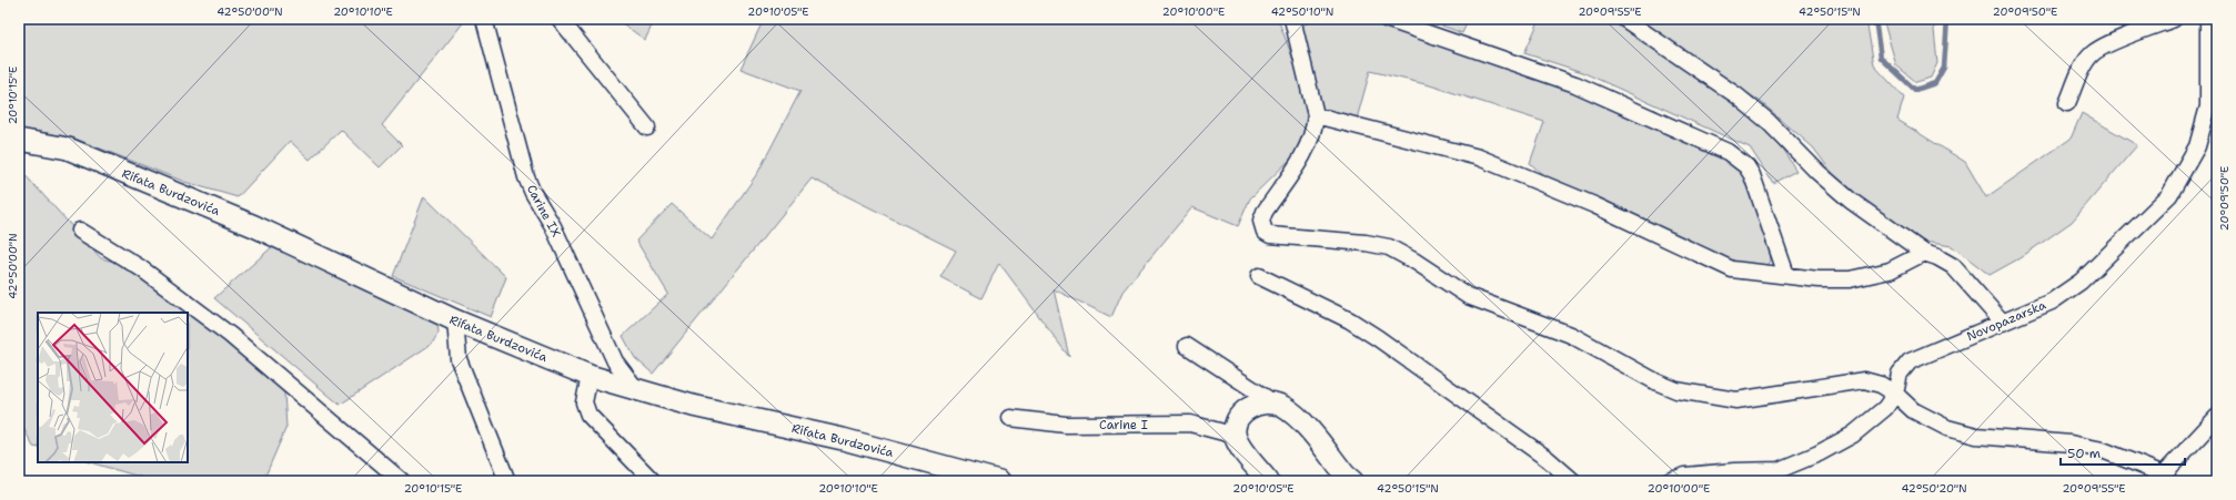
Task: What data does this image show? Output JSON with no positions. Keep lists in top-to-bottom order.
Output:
{
  "streets": {
    "street": [
      "Rifata Burdzovića",
      "Carine IX",
      "Novopazarska",
      "Carine I"
    ]
  },
  "crossings": [
    ["Rifata Burdzovića", "Carine IX"]
  ],
  "scale_bar": "50 m",
  "coordinates": [
    "42°50'00\"N",
    "20°10'10\"E",
    "20°10'05\"E",
    "20°10'00\"E",
    "42°50'10\"N",
    "20°09'55\"E",
    "42°50'15\"N",
    "20°09'50\"E",
    "20°10'15\"E",
    "42°50'20\"N"
  ]
}
